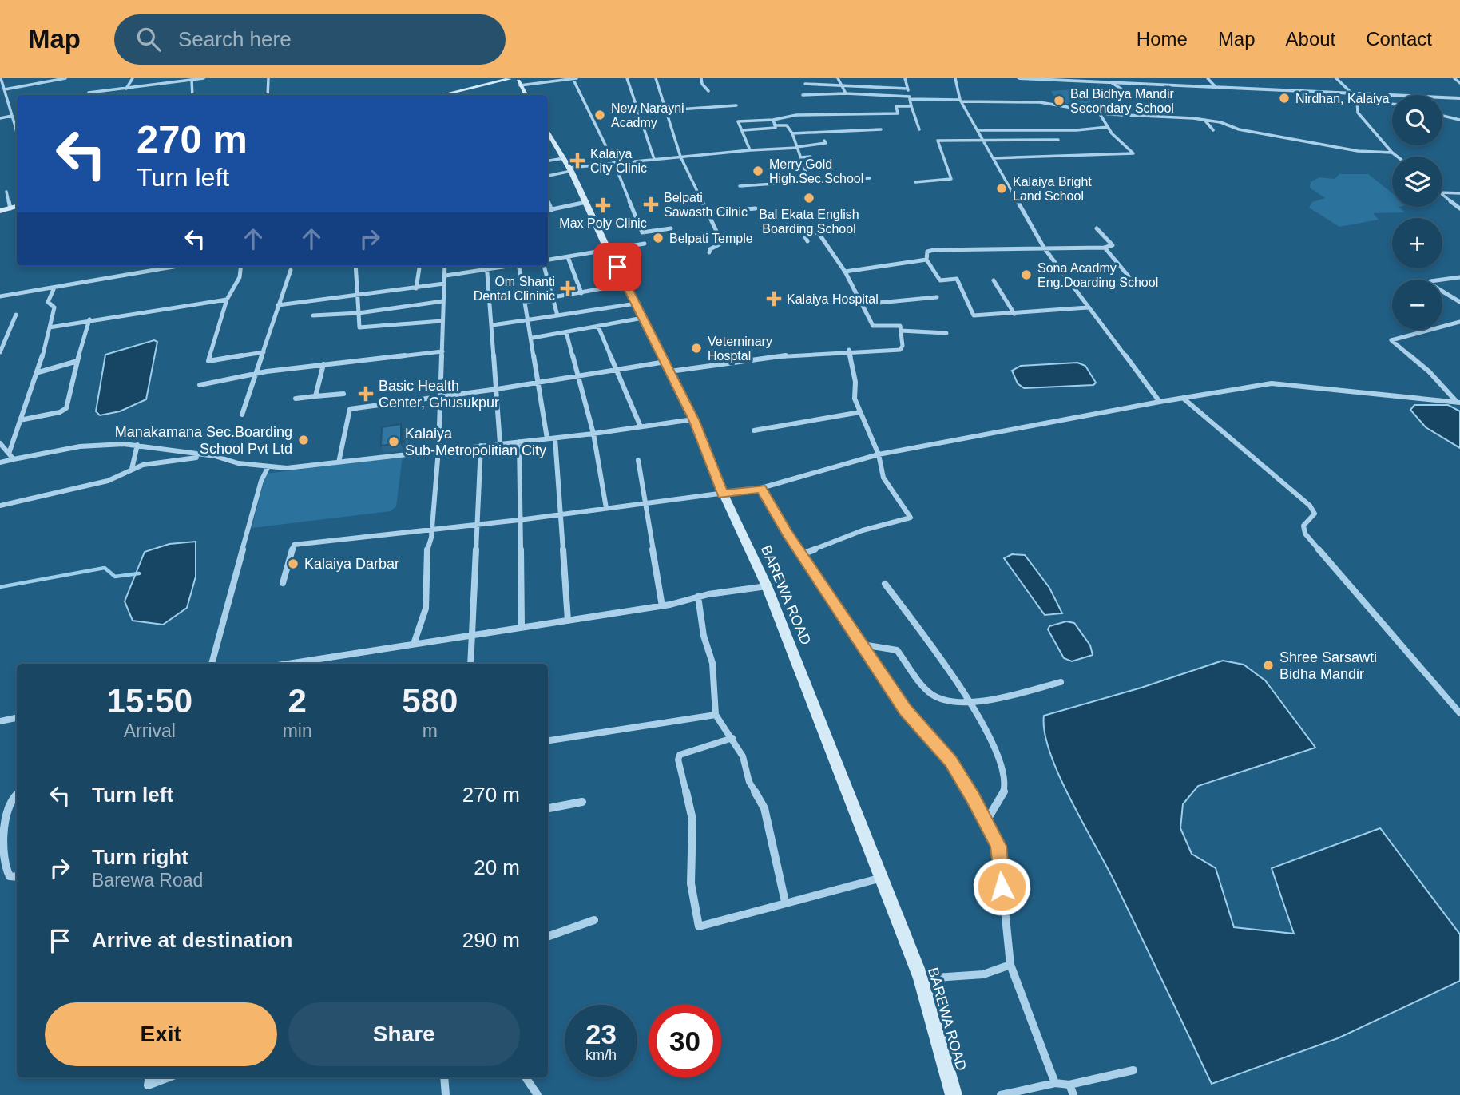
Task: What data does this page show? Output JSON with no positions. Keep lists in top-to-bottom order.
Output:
{
  "streets": {
    "main road": ["BAREWA ROAD"]
  },
  "places": {
    "other": [
      "Nirdhan, Kalaiya",
      "Bal Bidhya Mandir Secondary School",
      "New Narayni Acadmy",
      "Merry Gold High.Sec.School",
      "Kalaiya Bright Land School",
      "Bal Ekata English Boarding School",
      "Belpati Temple",
      "Sona Acadmy Eng.Doarding School",
      "Veterninary Hosptal",
      "Manakamana Sec.Boarding School Pvt Ltd",
      "Kalaiya Sub-Metropolitian City",
      "Kalaiya Darbar",
      "Shree Sarsawti Bidha Mandir"
    ],
    "health": [
      "Kalaiya City Clinic",
      "Belpati Sawasth Cilnic",
      "Max Poly Clinic",
      "Om Shanti Dental Clininic",
      "Kalaiya Hospital",
      "Basic Health Center, Ghusukpur"
    ]
  },
  "page": {
    "header": "Map",
    "search": "Search here",
    "nav": [
      "Home",
      "Map",
      "About",
      "Contact"
    ],
    "map_buttons": ["+", "−"],
    "turn": ["270 m", "Turn left"],
    "eta": [
      "15:50",
      "Arrival",
      "2",
      "min",
      "580",
      "m"
    ],
    "list": [
      {
        "name": "Turn left",
        "value": "270 m"
      },
      {
        "name": "Turn right",
        "note": "Barewa Road",
        "value": "20 m"
      },
      {
        "name": "Arrive at destination",
        "value": "290 m"
      }
    ],
    "buttons": ["Exit", "Share"],
    "speed": "23 km/h",
    "limit": "30"
  }
}
